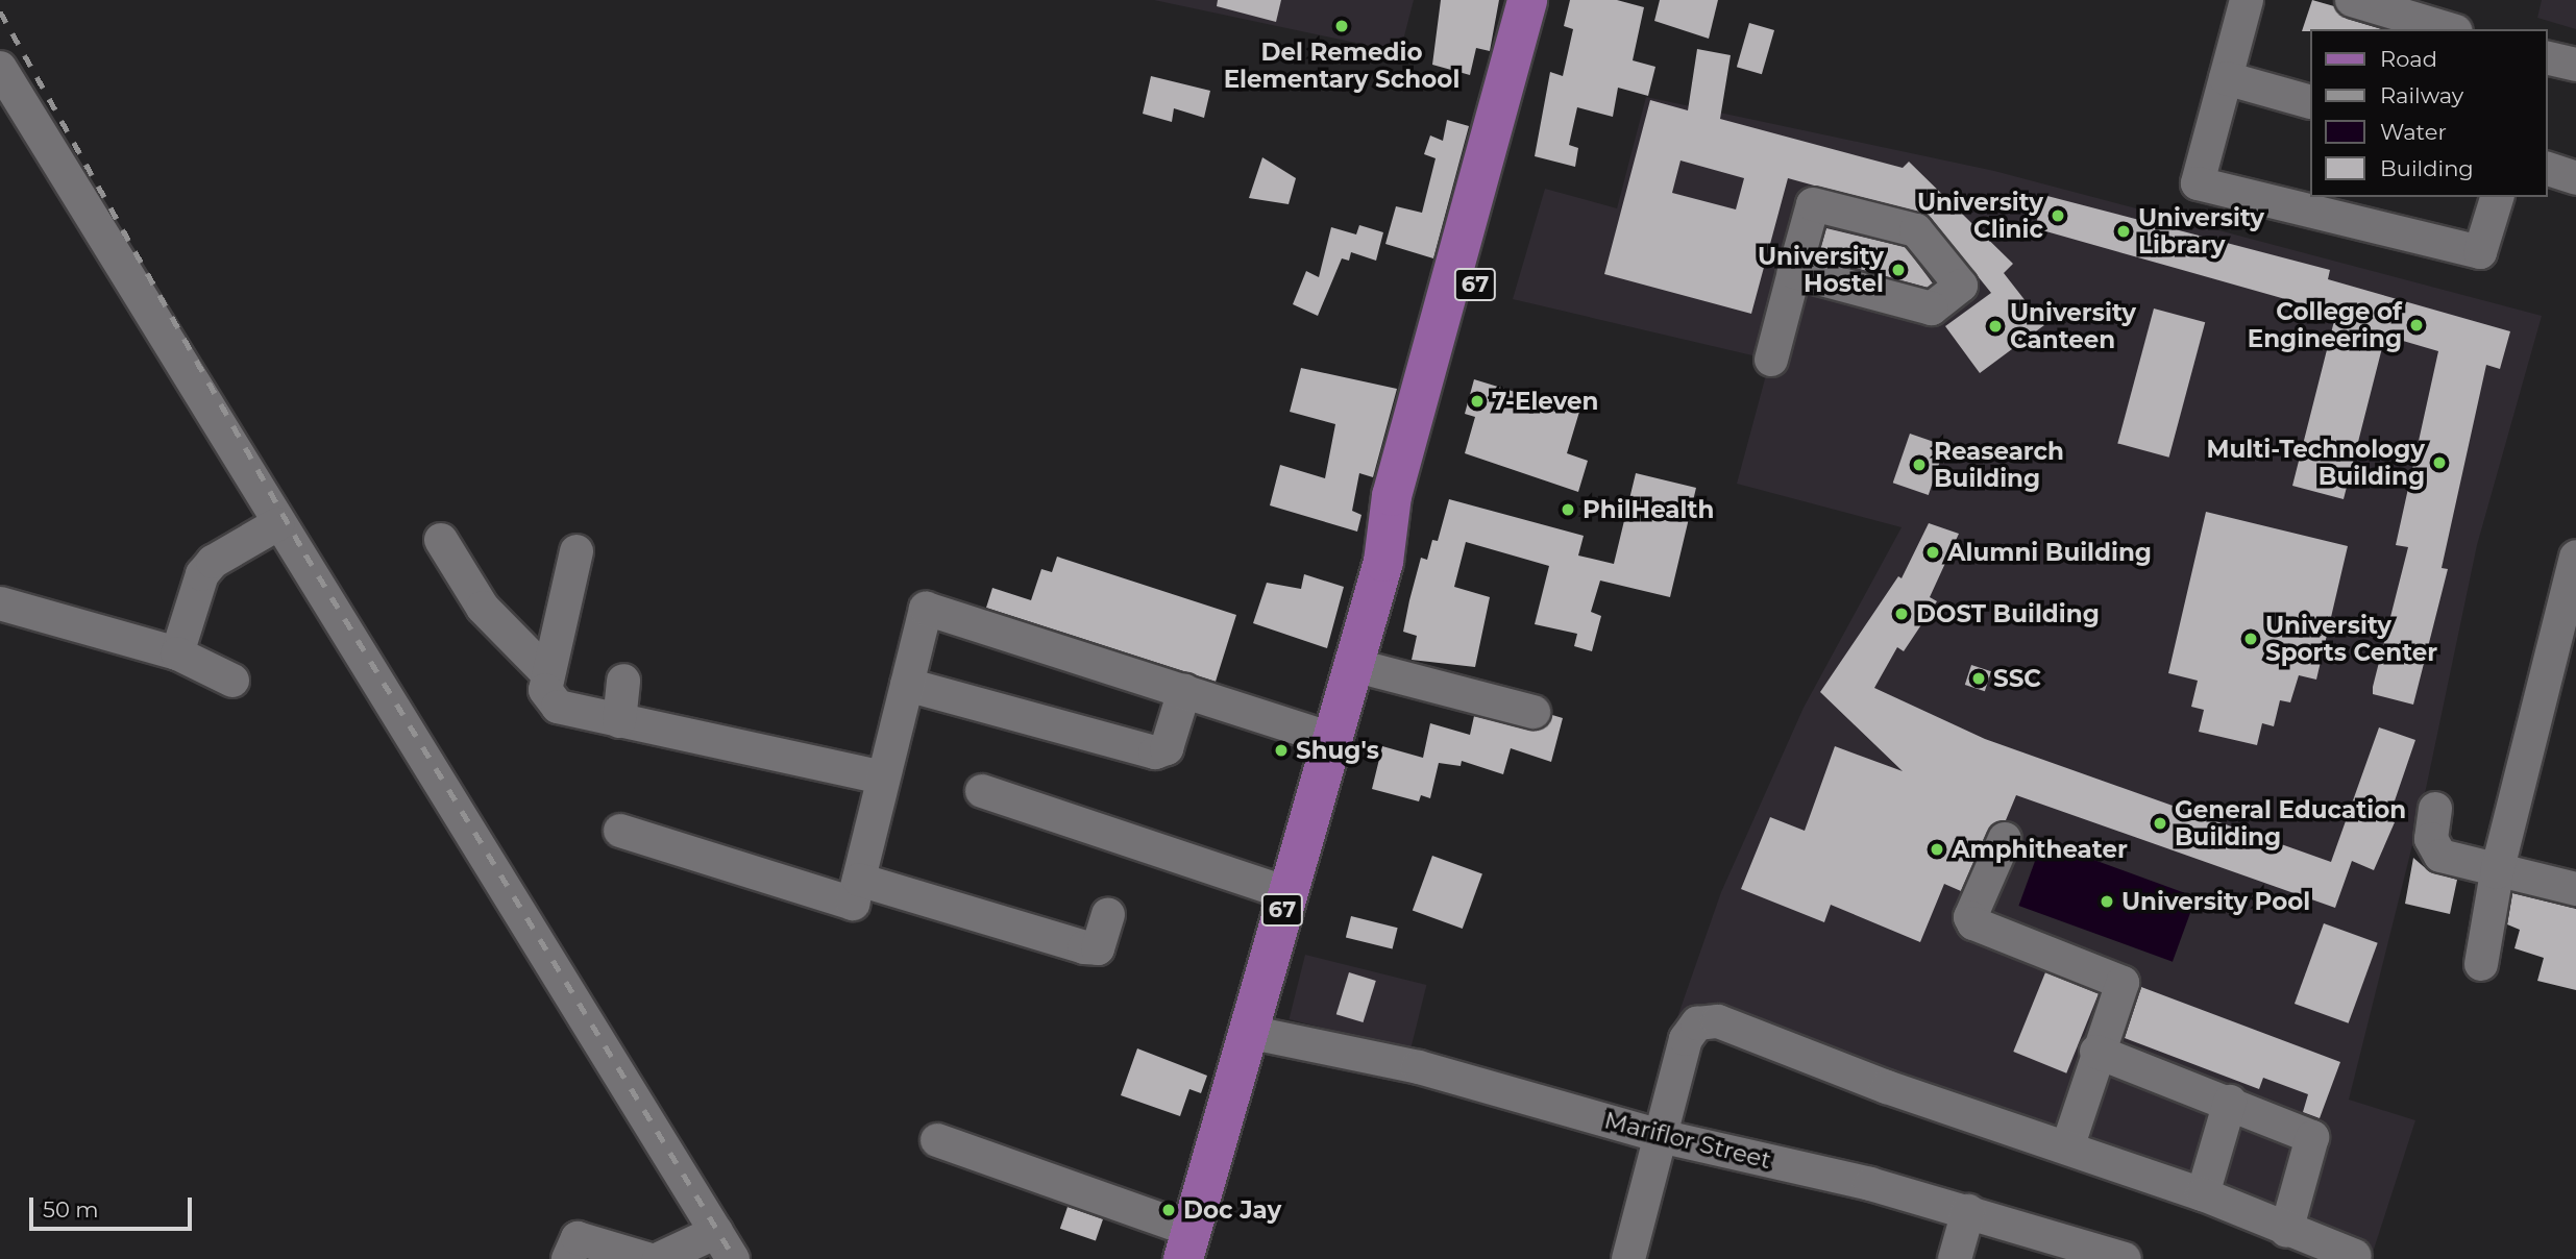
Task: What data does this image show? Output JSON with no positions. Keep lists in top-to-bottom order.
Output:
{
  "streets": {
    "main road": ["67"],
    "street": ["Mariflor Street"]
  },
  "crossings": [
    ["67", "Mariflor Street"]
  ],
  "places": [
    "Del Remedio Elementary School",
    "University Clinic",
    "University Library",
    "University Hostel",
    "College of Engineering",
    "University Canteen",
    "7-Eleven",
    "Multi-Technology Building",
    "Reasearch Building",
    "PhilHealth",
    "Alumni Building",
    "DOST Building",
    "University Sports Center",
    "SSC",
    "Shug's",
    "General Education Building",
    "Amphitheater",
    "University Pool",
    "Doc Jay"
  ],
  "legend": [
    "Road",
    "Railway",
    "Water",
    "Building"
  ],
  "scale_bar": "50 m"
}
